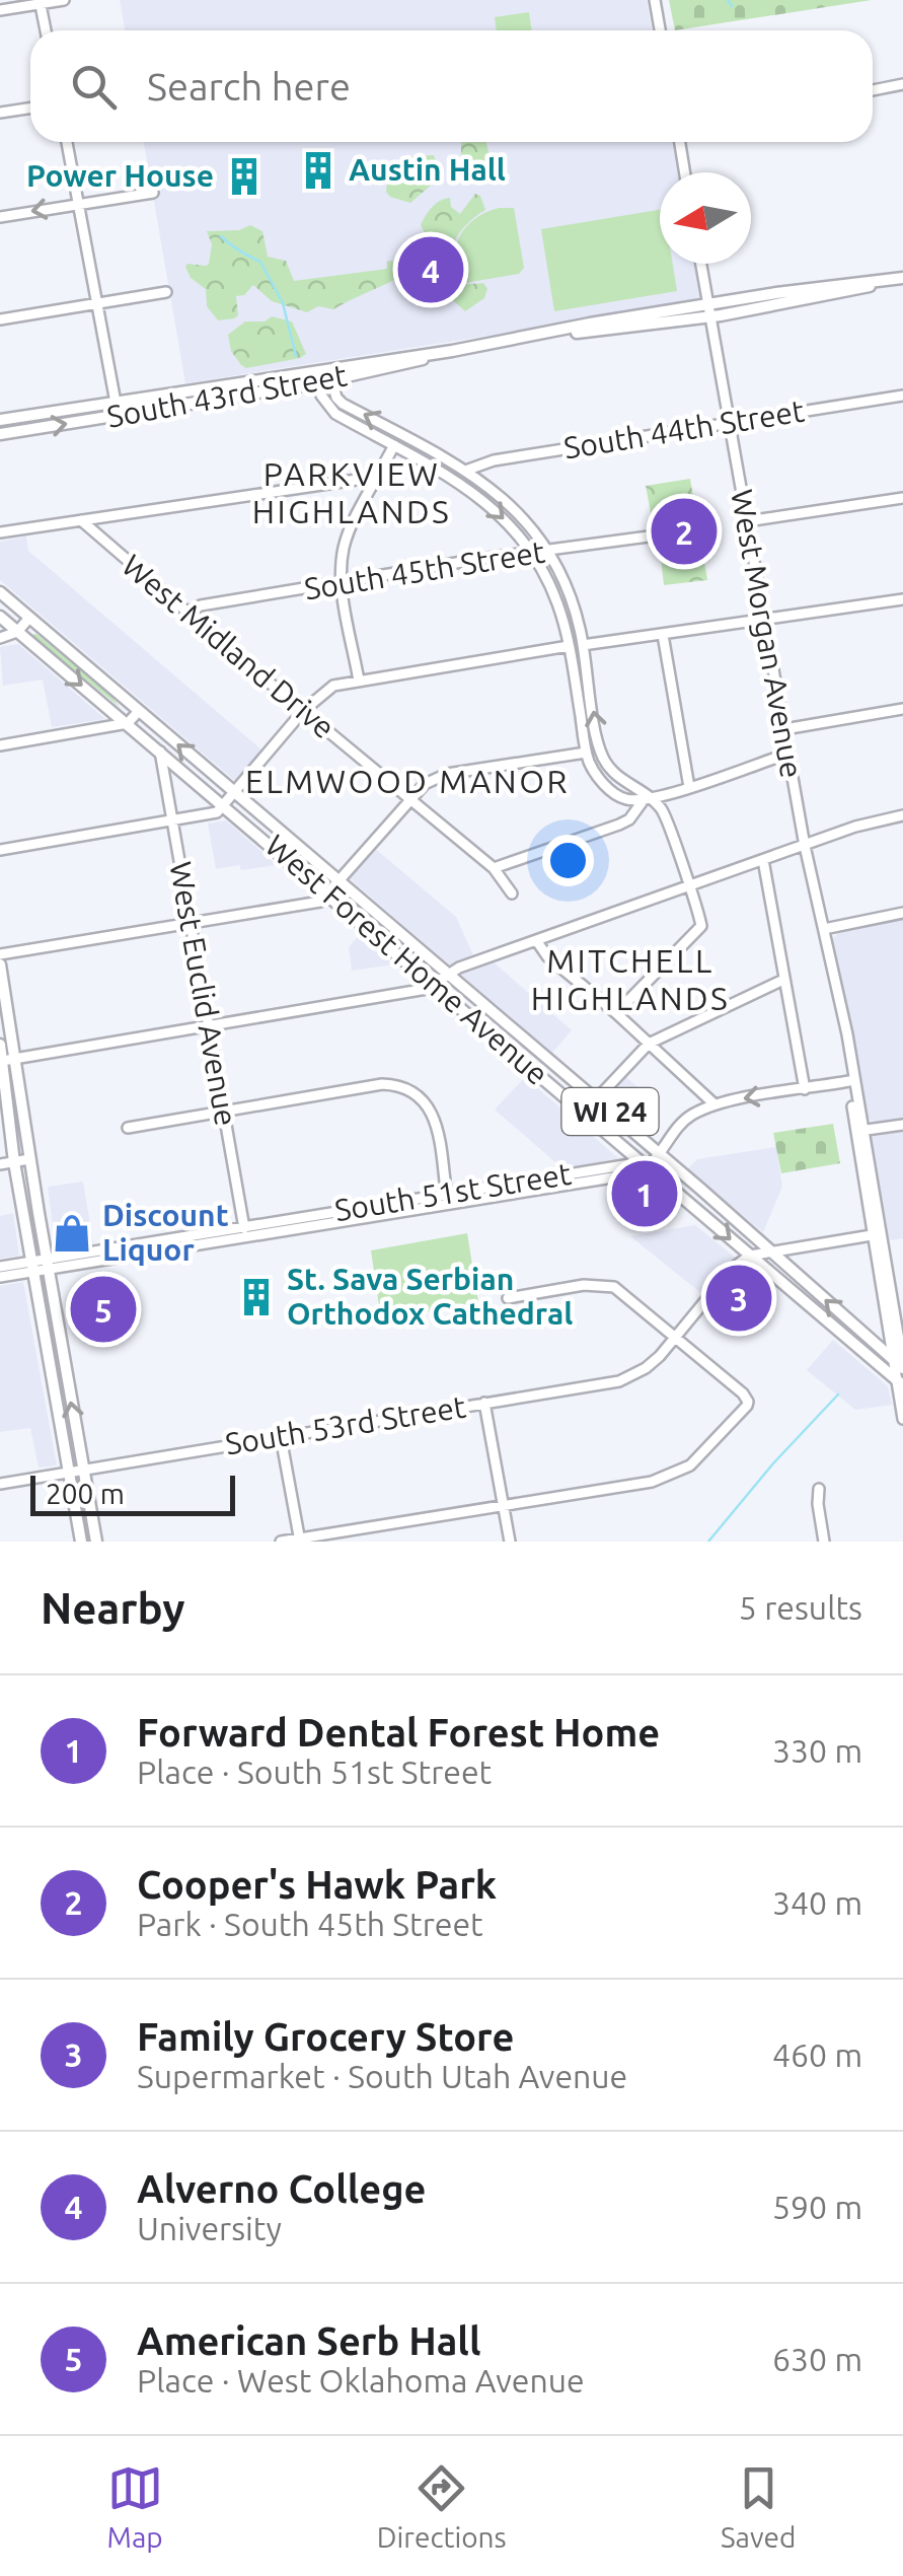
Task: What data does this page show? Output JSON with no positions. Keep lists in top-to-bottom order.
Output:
{
  "streets": {
    "main road": ["South 43rd Street", "West Forest Home Avenue", "WI 24"],
    "street": [
      "South 44th Street",
      "South 45th Street",
      "West Morgan Avenue",
      "West Midland Drive",
      "West Euclid Avenue",
      "South 51st Street",
      "South 53rd Street"
    ]
  },
  "crossings": [
    ["South 43rd Street", "West Morgan Avenue"],
    ["South 44th Street", "West Morgan Avenue"],
    ["South 45th Street", "West Midland Drive"],
    ["West Morgan Avenue", "West Forest Home Avenue"],
    ["West Forest Home Avenue", "West Euclid Avenue"],
    ["West Forest Home Avenue", "South 51st Street"],
    ["West Forest Home Avenue", "South 53rd Street"],
    ["West Euclid Avenue", "South 51st Street"]
  ],
  "districts": ["PARKVIEW HIGHLANDS", "ELMWOOD MANOR", "MITCHELL HIGHLANDS"],
  "places": {
    "building": ["Austin Hall", "Power House", "St. Sava Serbian Orthodox Cathedral"],
    "shop": ["Discount Liquor"]
  },
  "scale_bar": "200 m",
  "north": "left",
  "page": {
    "search": "Search here",
    "pins": [
      "4",
      "2",
      "1",
      "3",
      "5"
    ],
    "scale": "200 m",
    "heading": ["Nearby", "5 results"],
    "list": [
      {
        "mark": "1",
        "name": "Forward Dental Forest Home",
        "note": "Place · South 51st Street",
        "value": "330 m"
      },
      {
        "mark": "2",
        "name": "Cooper's Hawk Park",
        "note": "Park · South 45th Street",
        "value": "340 m"
      },
      {
        "mark": "3",
        "name": "Family Grocery Store",
        "note": "Supermarket · South Utah Avenue",
        "value": "460 m"
      },
      {
        "mark": "4",
        "name": "Alverno College",
        "note": "University",
        "value": "590 m"
      },
      {
        "mark": "5",
        "name": "American Serb Hall",
        "note": "Place · West Oklahoma Avenue",
        "value": "630 m"
      }
    ],
    "nav": ["Map", "Directions", "Saved"]
  }
}
